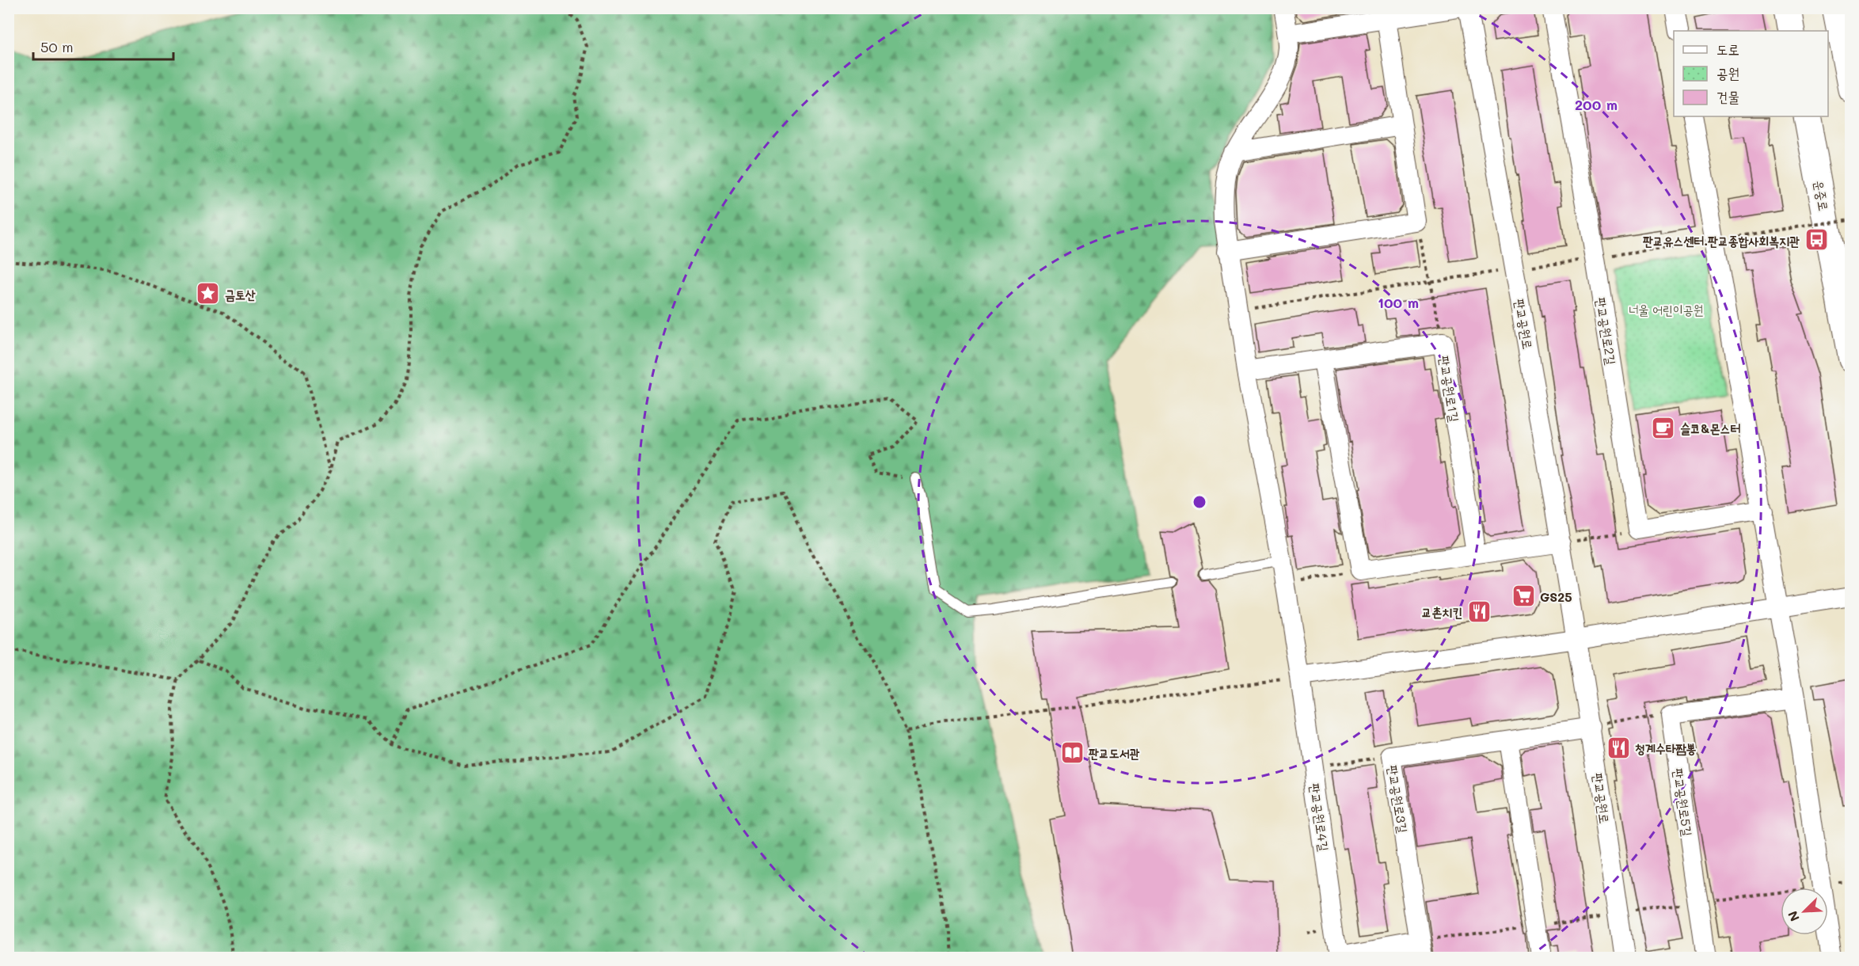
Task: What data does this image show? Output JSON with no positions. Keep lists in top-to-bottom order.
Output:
{
  "streets": {
    "main road": ["운중로"],
    "street": [
      "판교공원로",
      "판교공원로2길",
      "판교공원로1길",
      "판교공원로3길",
      "판교공원로5길",
      "판교공원로4길"
    ]
  },
  "crossings": [
    ["판교공원로", "판교공원로3길"]
  ],
  "parks": ["너울 어린이공원"],
  "places": {
    "bus stop": ["판교유스센터.판교종합사회복지관"],
    "place": ["금토산"],
    "cafe": ["슬코&몬스터"],
    "supermarket": ["GS25"],
    "restaurant": ["교촌치킨", "청계수타짬뽕"],
    "library": ["판교도서관"]
  },
  "legend": ["도로", "공원", "건물"],
  "scale_bar": "50 m",
  "north": "bottom left",
  "rings": ["200 m", "100 m"]
}
